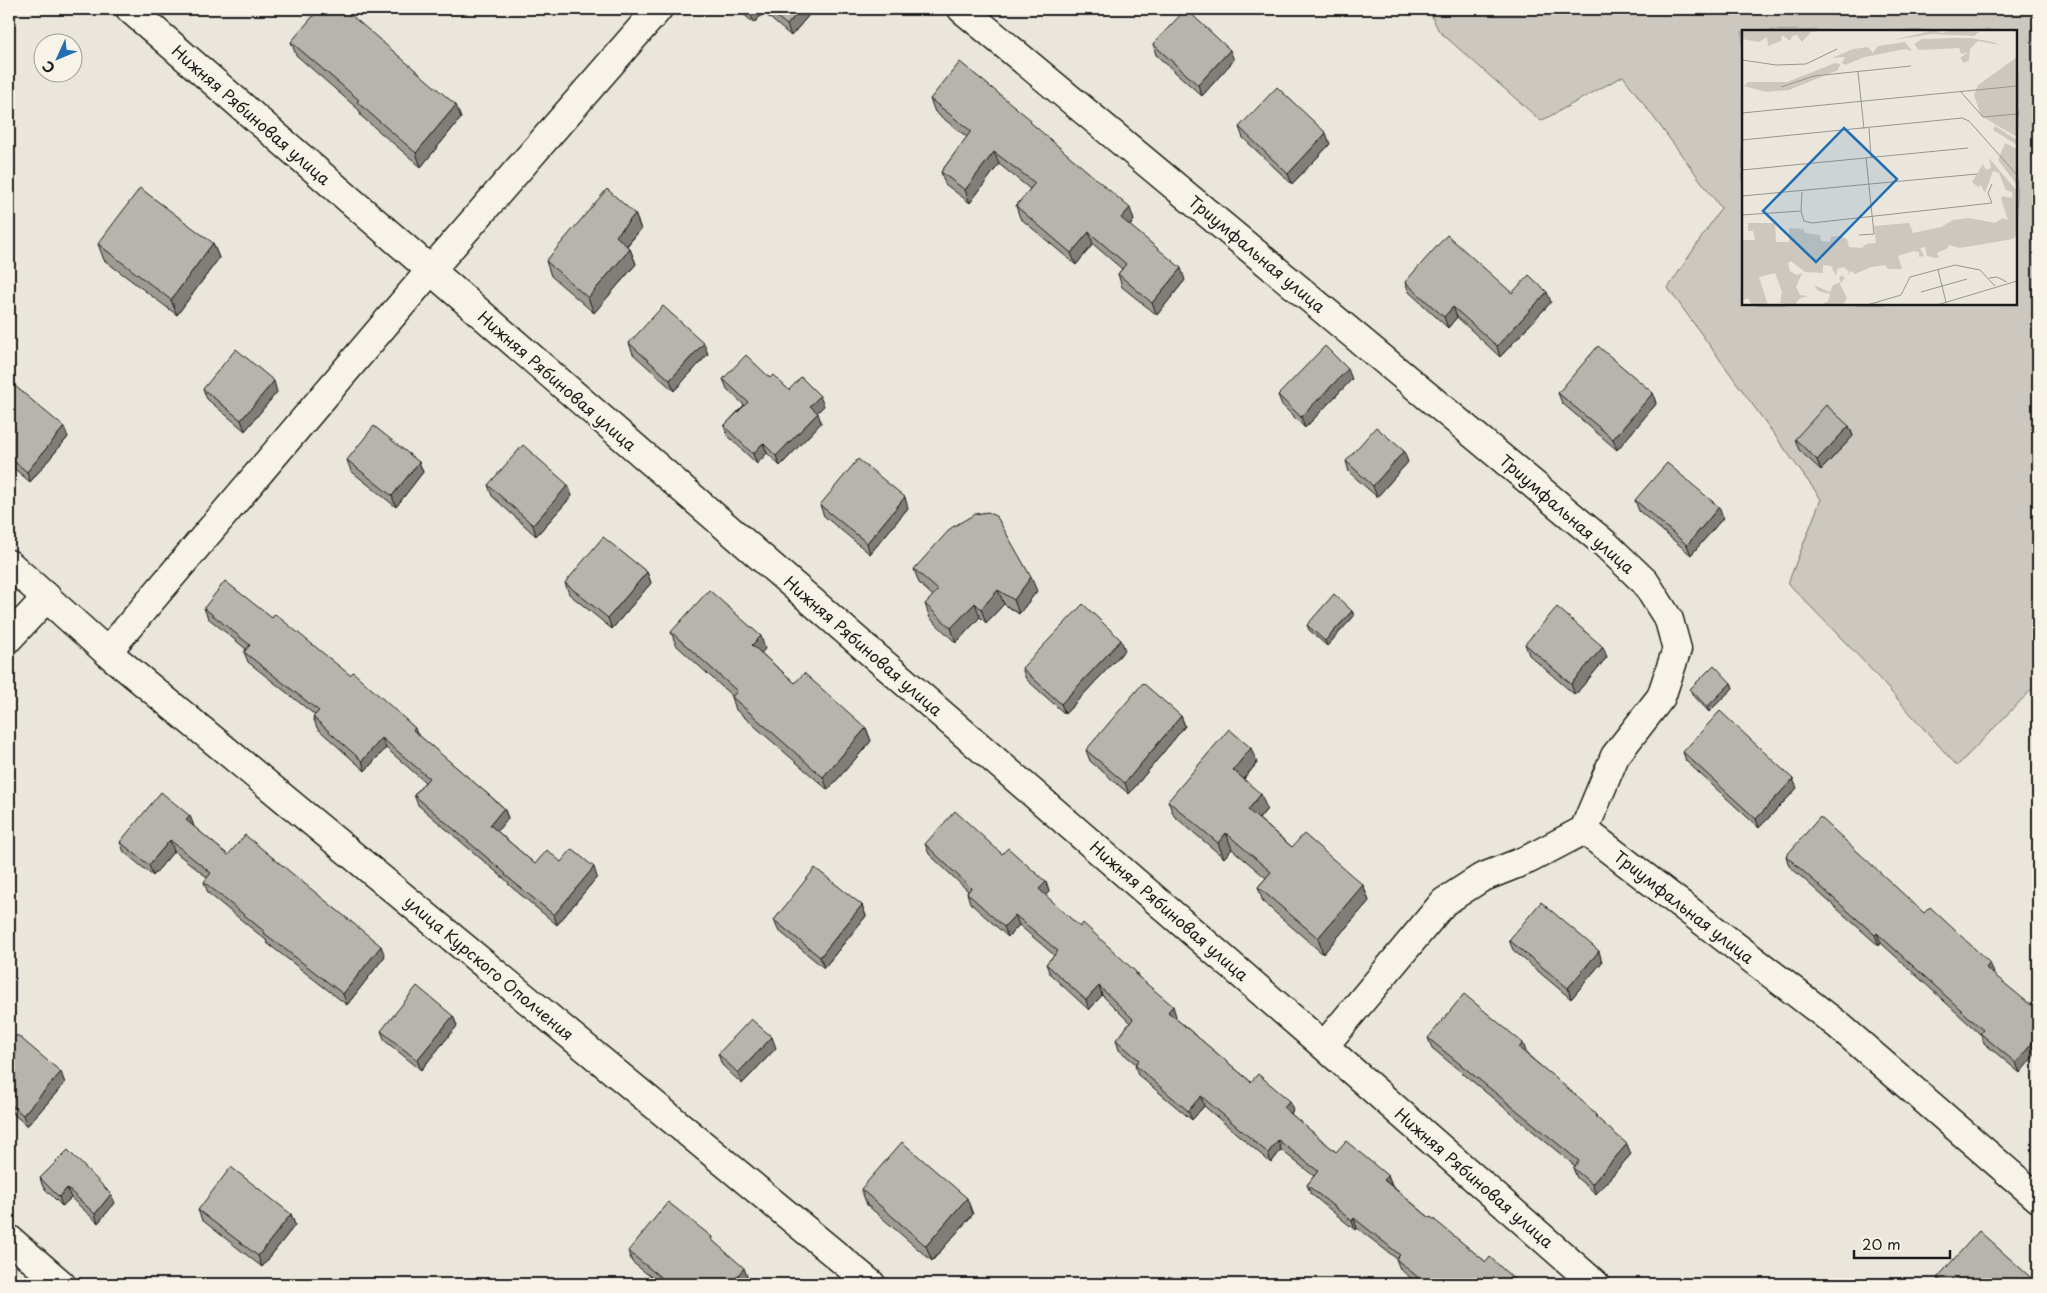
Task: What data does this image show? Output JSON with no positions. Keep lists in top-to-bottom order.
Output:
{
  "streets": {
    "street": ["Нижняя Рябиновая улица", "Триумфальная улица", "улица Курского Ополчения"]
  },
  "scale_bar": "20 m",
  "north": "bottom left"
}
